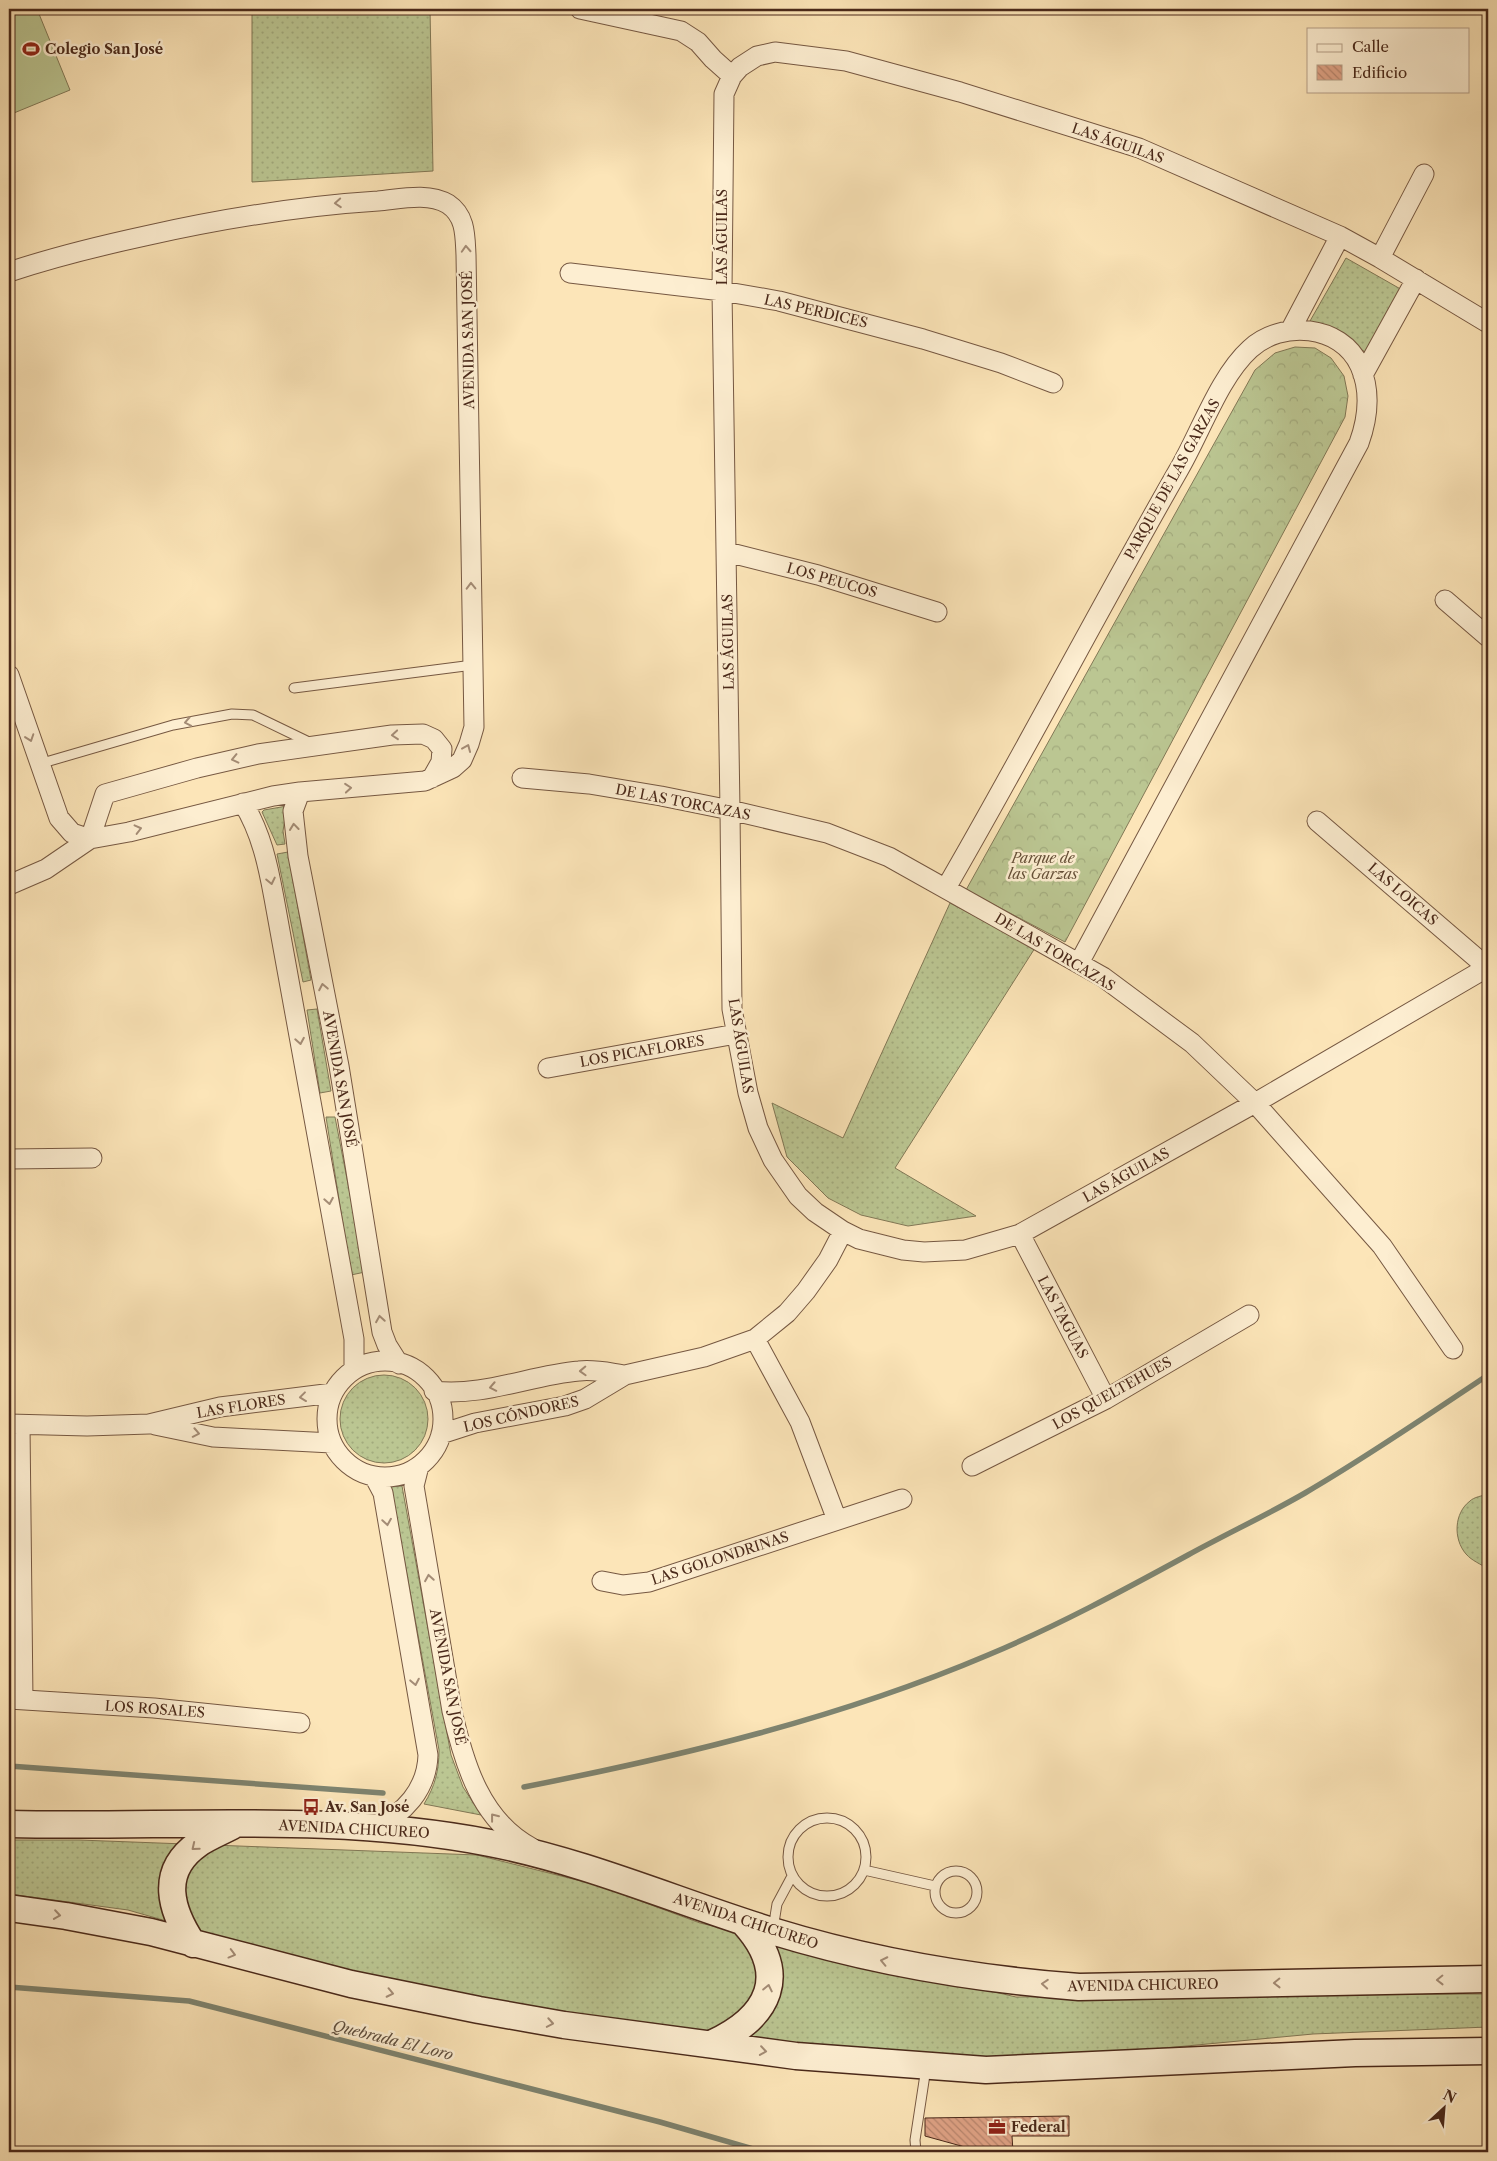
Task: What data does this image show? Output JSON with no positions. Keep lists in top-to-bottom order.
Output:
{
  "streets": {
    "main road": ["AVENIDA CHICUREO"],
    "street": [
      "LAS ÁGUILAS",
      "LAS PERDICES",
      "AVENIDA SAN JOSÉ",
      "PARQUE DE LAS GARZAS",
      "LOS PEUCOS",
      "DE LAS TORCAZAS",
      "LAS LOICAS",
      "LOS PICAFLORES",
      "LAS TAGUAS",
      "LOS QUELTEHUES",
      "LAS FLORES",
      "LOS CÓNDORES",
      "LAS GOLONDRINAS",
      "LOS ROSALES"
    ]
  },
  "crossings": [
    ["LAS ÁGUILAS", "LAS PERDICES"],
    ["LAS ÁGUILAS", "LOS PEUCOS"],
    ["LAS ÁGUILAS", "DE LAS TORCAZAS"],
    ["LAS ÁGUILAS", "LAS LOICAS"],
    ["LAS ÁGUILAS", "LOS PICAFLORES"],
    ["LAS ÁGUILAS", "LAS TAGUAS"],
    ["LAS ÁGUILAS", "LOS CÓNDORES"],
    ["AVENIDA SAN JOSÉ", "LAS FLORES"],
    ["AVENIDA SAN JOSÉ", "LOS CÓNDORES"],
    ["AVENIDA SAN JOSÉ", "AVENIDA CHICUREO"],
    ["PARQUE DE LAS GARZAS", "DE LAS TORCAZAS"],
    ["LAS TAGUAS", "LOS QUELTEHUES"],
    ["LAS FLORES", "LOS CÓNDORES"]
  ],
  "water": ["Quebrada El Loro"],
  "parks": ["Parque de las Garzas"],
  "places": {
    "sports": ["Colegio San José"],
    "bus stop": ["Av. San José"],
    "office": ["Federal"]
  },
  "legend": ["Calle", "Edificio"],
  "north": "top right"
}
